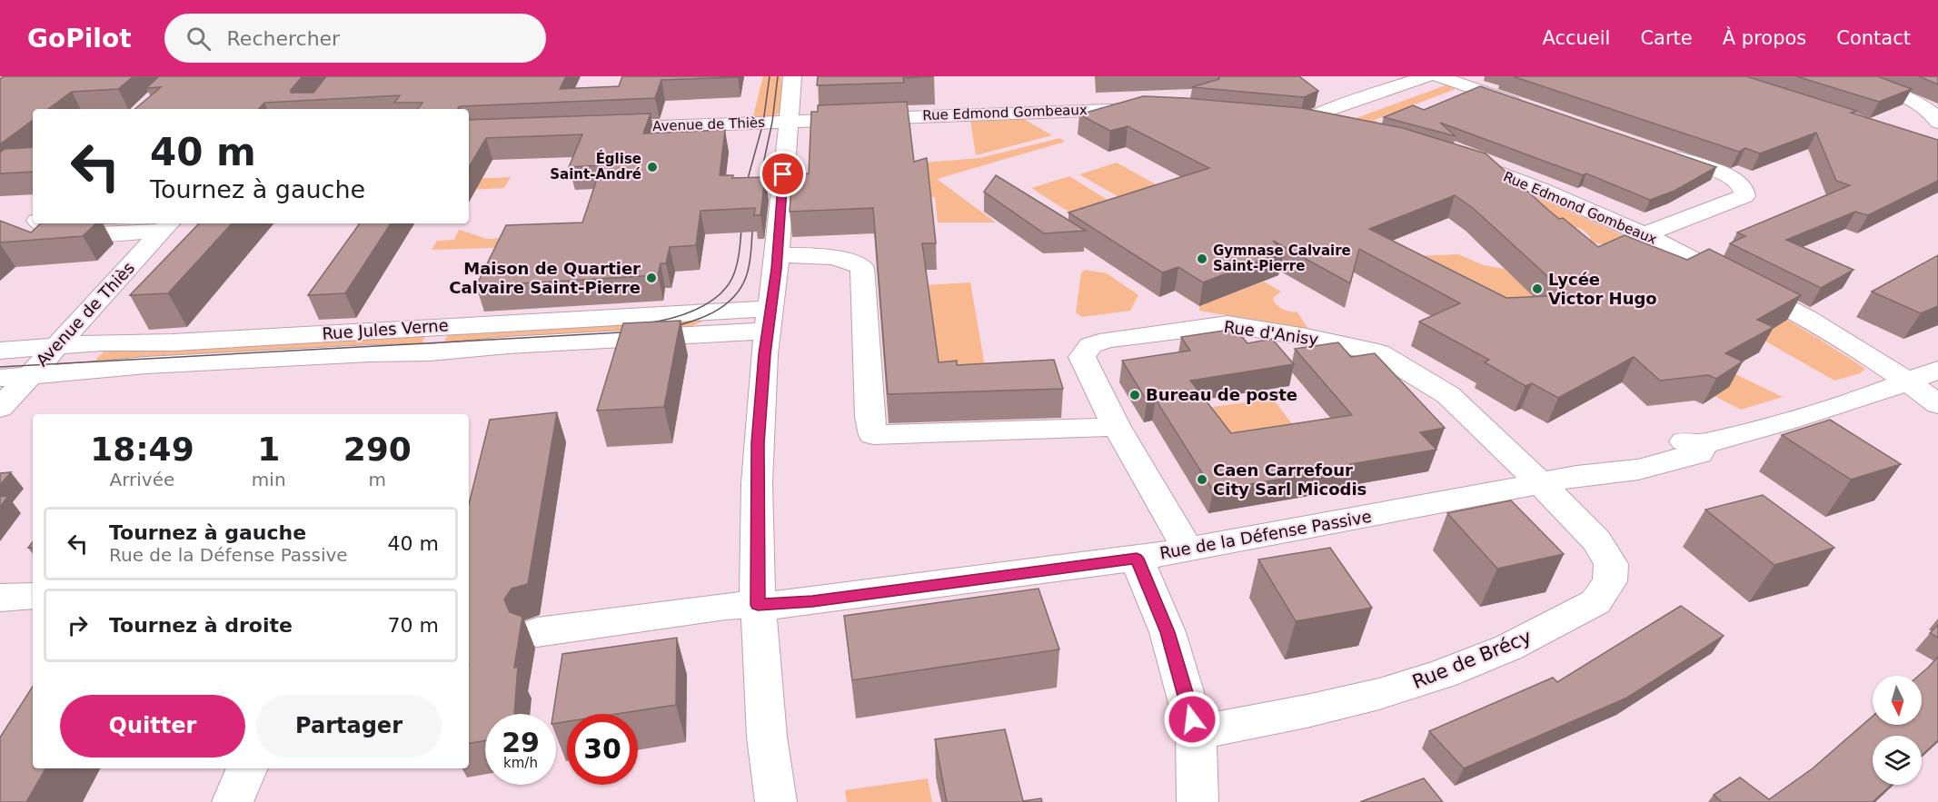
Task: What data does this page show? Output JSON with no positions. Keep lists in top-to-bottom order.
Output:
{
  "streets": {
    "street": [
      "Rue Edmond Gombeaux",
      "Avenue de Thiès",
      "Rue Jules Verne",
      "Rue d'Anisy",
      "Rue de la Défense Passive",
      "Rue de Brécy"
    ]
  },
  "crossings": [
    ["Rue Edmond Gombeaux", "Avenue de Thiès"],
    ["Rue Edmond Gombeaux", "Rue de la Défense Passive"],
    ["Avenue de Thiès", "Rue Jules Verne"],
    ["Rue d'Anisy", "Rue de la Défense Passive"],
    ["Rue d'Anisy", "Rue de Brécy"],
    ["Rue de la Défense Passive", "Rue de Brécy"]
  ],
  "places": [
    "Église Saint-André",
    "Gymnase Calvaire Saint-Pierre",
    "Maison de Quartier Calvaire Saint-Pierre",
    "Lycée Victor Hugo",
    "Bureau de poste",
    "Caen Carrefour City Sarl Micodis"
  ],
  "north": "bottom",
  "page": {
    "header": "GoPilot",
    "search": "Rechercher",
    "nav": [
      "Accueil",
      "Carte",
      "À propos",
      "Contact"
    ],
    "turn": ["40 m", "Tournez à gauche"],
    "eta": [
      "18:49",
      "Arrivée",
      "1",
      "min",
      "290",
      "m"
    ],
    "list": [
      {
        "name": "Tournez à gauche",
        "note": "Rue de la Défense Passive",
        "value": "40 m"
      },
      {
        "name": "Tournez à droite",
        "value": "70 m"
      }
    ],
    "buttons": ["Quitter", "Partager"],
    "speed": "29 km/h",
    "limit": "30"
  }
}
